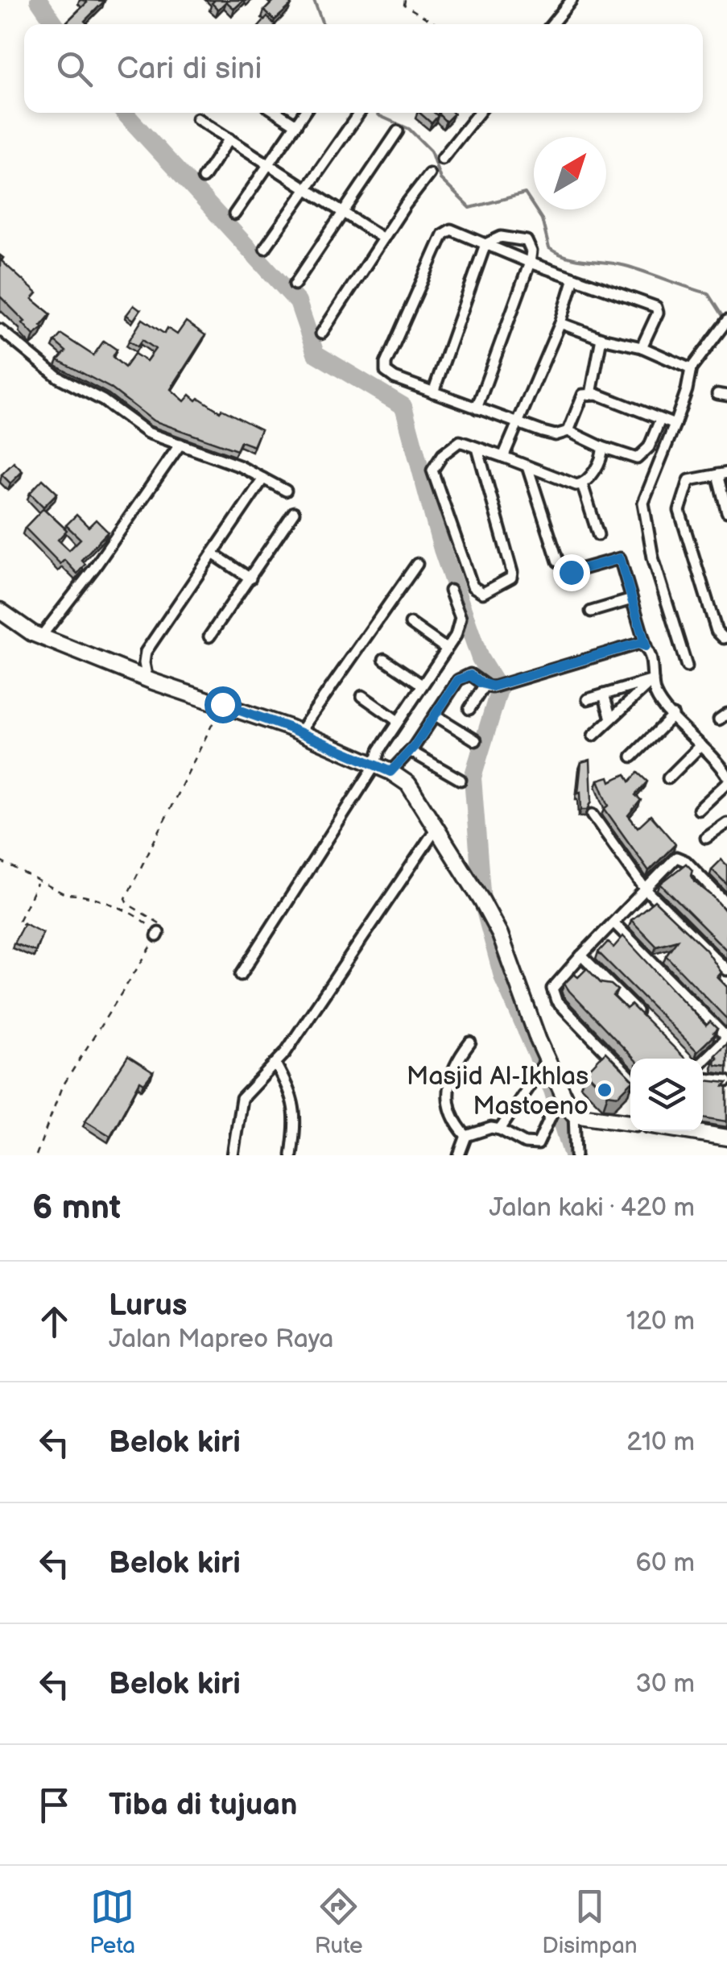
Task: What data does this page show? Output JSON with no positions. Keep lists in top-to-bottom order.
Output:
{
  "places": ["Masjid Al-Ikhlas Mastoeno"],
  "north": "top right",
  "page": {
    "search": "Cari di sini",
    "heading": ["6 mnt", "Jalan kaki · 420 m"],
    "list": [
      ["Lurus", "Jalan Mapreo Raya", "120 m"],
      ["Belok kiri", "210 m"],
      ["Belok kiri", "60 m"],
      ["Belok kiri", "30 m"],
      "Tiba di tujuan"
    ],
    "nav": ["Peta", "Rute", "Disimpan"]
  }
}
